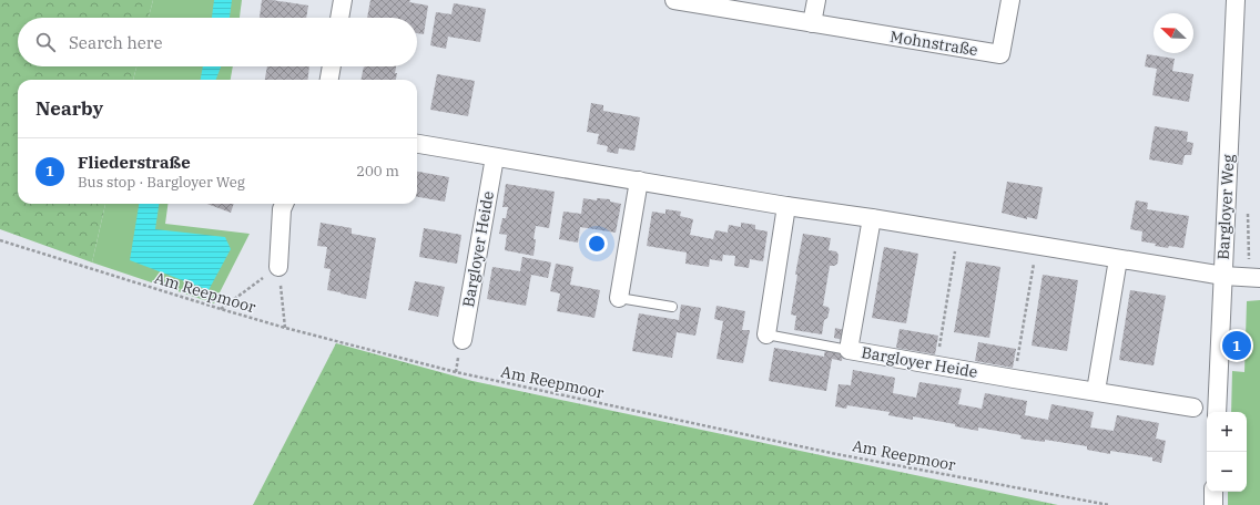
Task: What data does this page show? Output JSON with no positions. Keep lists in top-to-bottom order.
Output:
{
  "streets": {
    "street": ["Mohnstraße", "Bargloyer Weg", "Bargloyer Heide"],
    "path": ["Am Reepmoor"]
  },
  "north": "top left",
  "page": {
    "search": "Search here",
    "heading": "Nearby",
    "list": [
      {
        "mark": "1",
        "name": "Fliederstraße",
        "note": "Bus stop · Bargloyer Weg",
        "value": "200 m"
      }
    ],
    "pins": "1",
    "map_buttons": ["+", "−"]
  }
}
